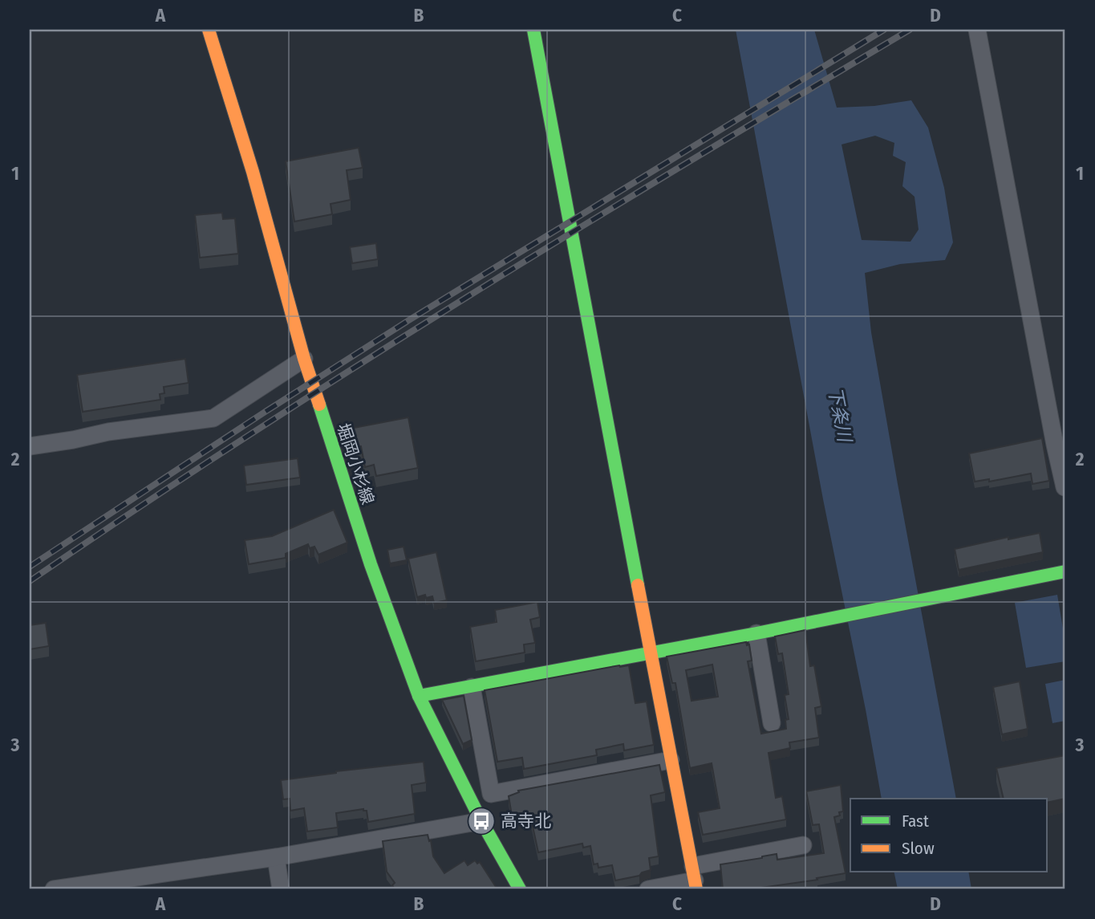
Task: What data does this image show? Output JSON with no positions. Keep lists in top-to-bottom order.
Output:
{
  "streets": {
    "street": ["堀岡小杉線"]
  },
  "water": ["下条川"],
  "places": {
    "bus stop": ["高寺北"]
  },
  "legend": ["Fast", "Slow"],
  "grid": {
    "columns": [
      "A",
      "B",
      "C",
      "D"
    ],
    "rows": ["1", "2", "3"]
  }
}
